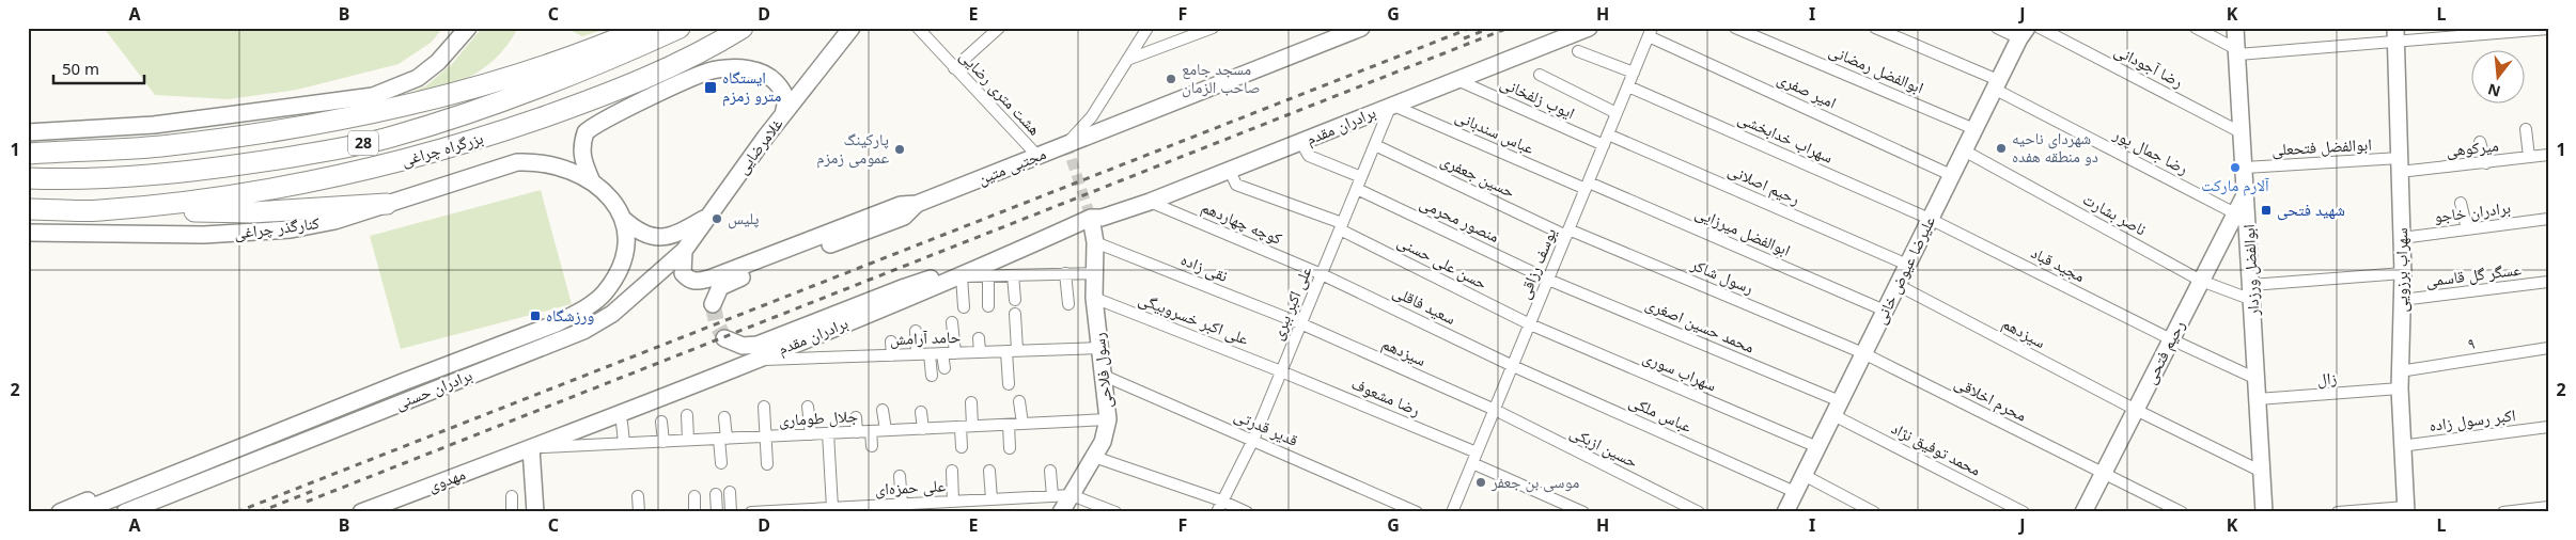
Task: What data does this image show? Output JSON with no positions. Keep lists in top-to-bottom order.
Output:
{
  "streets": {
    "highway": ["28", "بزرگراه چراغی"],
    "main road": [
      "برادران مقدم",
      "غلامرضایی",
      "مجتبی متین",
      "کنارگذر چراغی",
      "علیرضا عیوض خانی",
      "ابوالفضل ورزدار",
      "سهراب برزویی",
      "رحیم فتحی",
      "رسول فلاحی",
      "برادران حسنی",
      "مهدوی"
    ],
    "street": [
      "رضا آجودانی",
      "ابوالفضل رمضانی",
      "امیر صفری",
      "هشت متری رضایی",
      "ایوب زلفخانی",
      "عباس سندبانی",
      "سهراب خدابخشی",
      "ابوالفضل فتحعلی",
      "میرکوهی",
      "رضا جمال پور",
      "حسین جعفری",
      "رحیم اصلانی",
      "برادران خاجو",
      "ناصر بشارت",
      "منصور محرمی",
      "کوچه چهاردهم",
      "ابوالفضل میرزایی",
      "حسن علی حسنی",
      "یوسف رزاقی",
      "مجید قباد",
      "نقی زاده",
      "عسگر گل قاسمی",
      "رسول شاکر",
      "علی اکبر ببری",
      "سعید فاقلی",
      "علی اکبر خسروبیگی",
      "محمد حسین اصغری",
      "سیزدهم",
      "حامد آرامش",
      "۹",
      "سهراب سوری",
      "زال",
      "رضا مشعوف",
      "محرم اخلاقی",
      "عباس ملکی",
      "جلال طوماری",
      "اکبر رسول زاده",
      "قدیر قدرتی",
      "حسین ازبکی",
      "محمد توفیق ‌نژاد",
      "علی حمزه‌ای"
    ]
  },
  "crossings": [
    ["رضا آجودانی", "ابوالفضل ورزدار"],
    ["ابوالفضل رمضانی", "علیرضا عیوض خانی"],
    ["امیر صفری", "یوسف رزاقی"],
    ["امیر صفری", "علیرضا عیوض خانی"],
    ["هشت متری رضایی", "مجتبی متین"],
    ["ایوب زلفخانی", "برادران مقدم"],
    ["ایوب زلفخانی", "یوسف رزاقی"],
    ["برادران مقدم", "عباس سندبانی"],
    ["برادران مقدم", "کوچه چهاردهم"],
    ["برادران مقدم", "حسن علی حسنی"],
    ["برادران مقدم", "علی اکبر ببری"],
    ["برادران مقدم", "حامد آرامش"],
    ["برادران مقدم", "رسول فلاحی"],
    ["برادران مقدم", "جلال طوماری"],
    ["برادران مقدم", "مهدوی"],
    ["عباس سندبانی", "ابوالفضل میرزایی"],
    ["عباس سندبانی", "یوسف رزاقی"],
    ["عباس سندبانی", "علی اکبر ببری"],
    ["سهراب خدابخشی", "یوسف رزاقی"],
    ["سهراب خدابخشی", "مجید قباد"],
    ["سهراب خدابخشی", "علیرضا عیوض خانی"],
    ["غلامرضایی", "برادران حسنی"],
    ["ابوالفضل فتحعلی", "میرکوهی"],
    ["ابوالفضل فتحعلی", "ابوالفضل ورزدار"],
    ["ابوالفضل فتحعلی", "سهراب برزویی"],
    ["میرکوهی", "سهراب برزویی"],
    ["رضا جمال پور", "علیرضا عیوض خانی"],
    ["رضا جمال پور", "رحیم فتحی"],
    ["مجتبی متین", "برادران حسنی"],
    ["حسین جعفری", "یوسف رزاقی"],
    ["حسین جعفری", "رسول شاکر"],
    ["حسین جعفری", "علی اکبر ببری"],
    ["رحیم اصلانی", "یوسف رزاقی"],
    ["رحیم اصلانی", "علیرضا عیوض خانی"],
    ["برادران خاجو", "سهراب برزویی"],
    ["ناصر بشارت", "علیرضا عیوض خانی"],
    ["ناصر بشارت", "ابوالفضل ورزدار"],
    ["ناصر بشارت", "رحیم فتحی"],
    ["منصور محرمی", "یوسف رزاقی"],
    ["منصور محرمی", "علی اکبر ببری"],
    ["منصور محرمی", "محمد حسین اصغری"],
    ["کوچه چهاردهم", "علی اکبر ببری"],
    ["کوچه چهاردهم", "سعید فاقلی"],
    ["ابوالفضل میرزایی", "یوسف رزاقی"],
    ["ابوالفضل میرزایی", "علیرضا عیوض خانی"],
    ["حسن علی حسنی", "یوسف رزاقی"],
    ["حسن علی حسنی", "علی اکبر ببری"],
    ["حسن علی حسنی", "سهراب سوری"],
    ["یوسف رزاقی", "رسول شاکر"],
    ["یوسف رزاقی", "سعید فاقلی"],
    ["یوسف رزاقی", "محمد حسین اصغری"],
    ["یوسف رزاقی", "سیزدهم"],
    ["یوسف رزاقی", "سهراب سوری"],
    ["یوسف رزاقی", "رضا مشعوف"],
    ["یوسف رزاقی", "عباس ملکی"],
    ["یوسف رزاقی", "حسین ازبکی"],
    ["مجید قباد", "علیرضا عیوض خانی"],
    ["مجید قباد", "ابوالفضل ورزدار"],
    ["مجید قباد", "رحیم فتحی"],
    ["نقی زاده", "علی اکبر ببری"],
    ["نقی زاده", "سیزدهم"],
    ["نقی زاده", "رسول فلاحی"],
    ["علیرضا عیوض خانی", "رسول شاکر"],
    ["علیرضا عیوض خانی", "محمد حسین اصغری"],
    ["علیرضا عیوض خانی", "سیزدهم"],
    ["علیرضا عیوض خانی", "سهراب سوری"],
    ["علیرضا عیوض خانی", "محرم اخلاقی"],
    ["علیرضا عیوض خانی", "عباس ملکی"],
    ["علیرضا عیوض خانی", "محمد توفیق ‌نژاد"],
    ["ابوالفضل ورزدار", "سیزدهم"],
    ["ابوالفضل ورزدار", "رحیم فتحی"],
    ["ابوالفضل ورزدار", "زال"],
    ["سهراب برزویی", "عسگر گل قاسمی"],
    ["سهراب برزویی", "۹"],
    ["سهراب برزویی", "زال"],
    ["سهراب برزویی", "اکبر رسول زاده"],
    ["رسول شاکر", "محرم اخلاقی"],
    ["علی اکبر ببری", "سعید فاقلی"],
    ["علی اکبر ببری", "علی اکبر خسروبیگی"],
    ["علی اکبر ببری", "سیزدهم"],
    ["علی اکبر ببری", "رضا مشعوف"],
    ["علی اکبر ببری", "قدیر قدرتی"],
    ["سعید فاقلی", "عباس ملکی"],
    ["علی اکبر خسروبیگی", "رسول فلاحی"],
    ["علی اکبر خسروبیگی", "رضا مشعوف"],
    ["محمد حسین اصغری", "محمد توفیق ‌نژاد"],
    ["سیزدهم", "رحیم فتحی"],
    ["سیزدهم", "حسین ازبکی"],
    ["حامد آرامش", "رسول فلاحی"],
    ["رحیم فتحی", "محرم اخلاقی"],
    ["رسول فلاحی", "جلال طوماری"],
    ["رسول فلاحی", "قدیر قدرتی"],
    ["رسول فلاحی", "علی حمزه‌ای"],
    ["جلال طوماری", "مهدوی"]
  ],
  "places": {
    "other": [
      "مسجد جامع صاحب الزمان",
      "شهردای ناحیه دو منطقه هفده",
      "پارکینگ عمومی زمزم",
      "آلارم مارکت",
      "پلیس",
      "موسی بن جعفر"
    ],
    "transit": ["ایستگاه مترو زمزم", "شهید فتحی", "ورزشگاه"]
  },
  "scale_bar": "50 m",
  "north": "bottom",
  "grid": {
    "columns": [
      "A",
      "B",
      "C",
      "D",
      "E",
      "F",
      "G",
      "H",
      "I",
      "J",
      "K",
      "L"
    ],
    "rows": ["1", "2"]
  }
}
